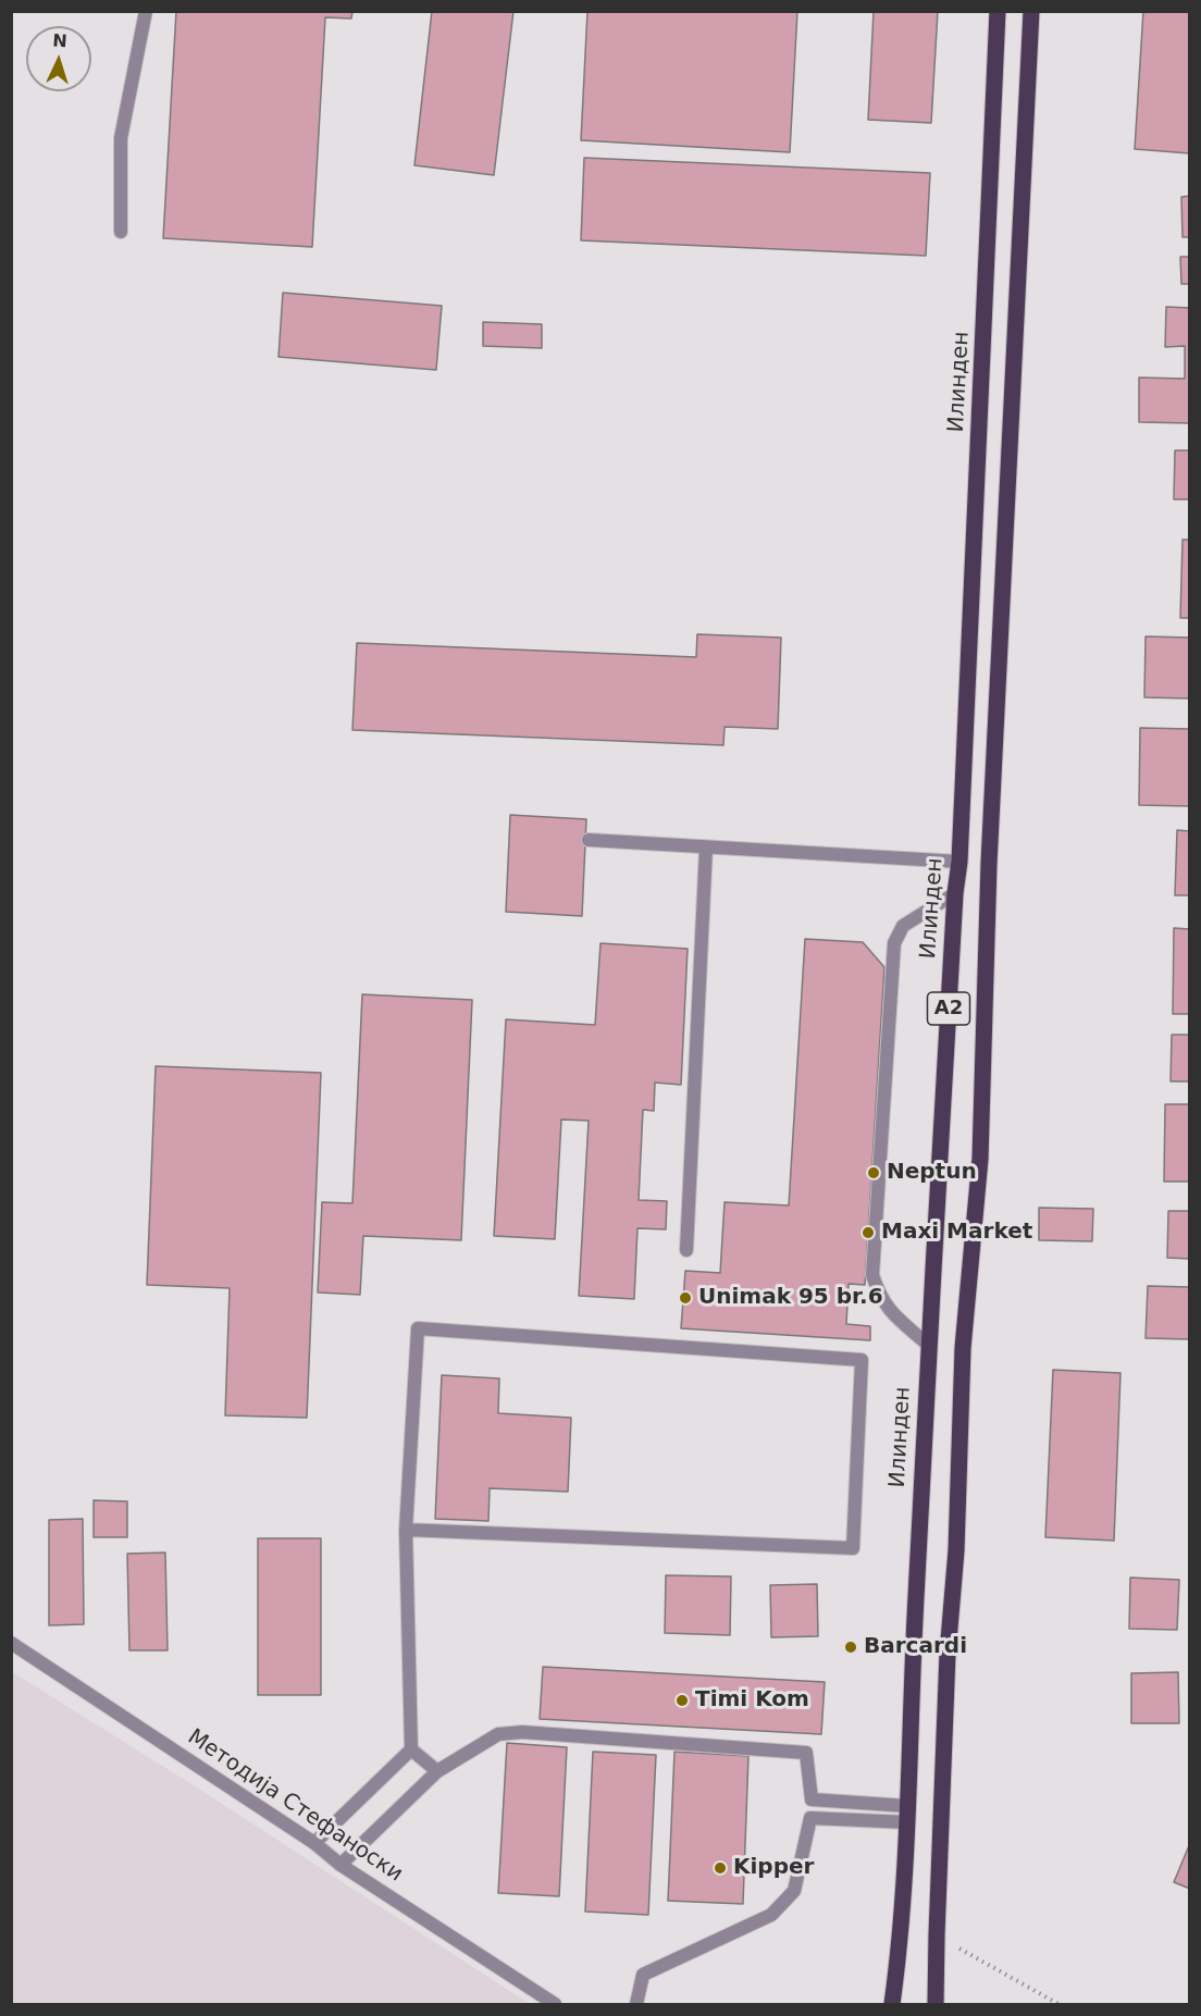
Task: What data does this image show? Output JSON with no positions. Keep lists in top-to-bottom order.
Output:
{
  "streets": {
    "main road": ["Илинден", "A2"],
    "street": ["Методија Стефаноски"]
  },
  "places": [
    "Neptun",
    "Maxi Market",
    "Unimak 95 br.6",
    "Barcardi",
    "Timi Kom",
    "Kipper"
  ],
  "north": "top"
}
